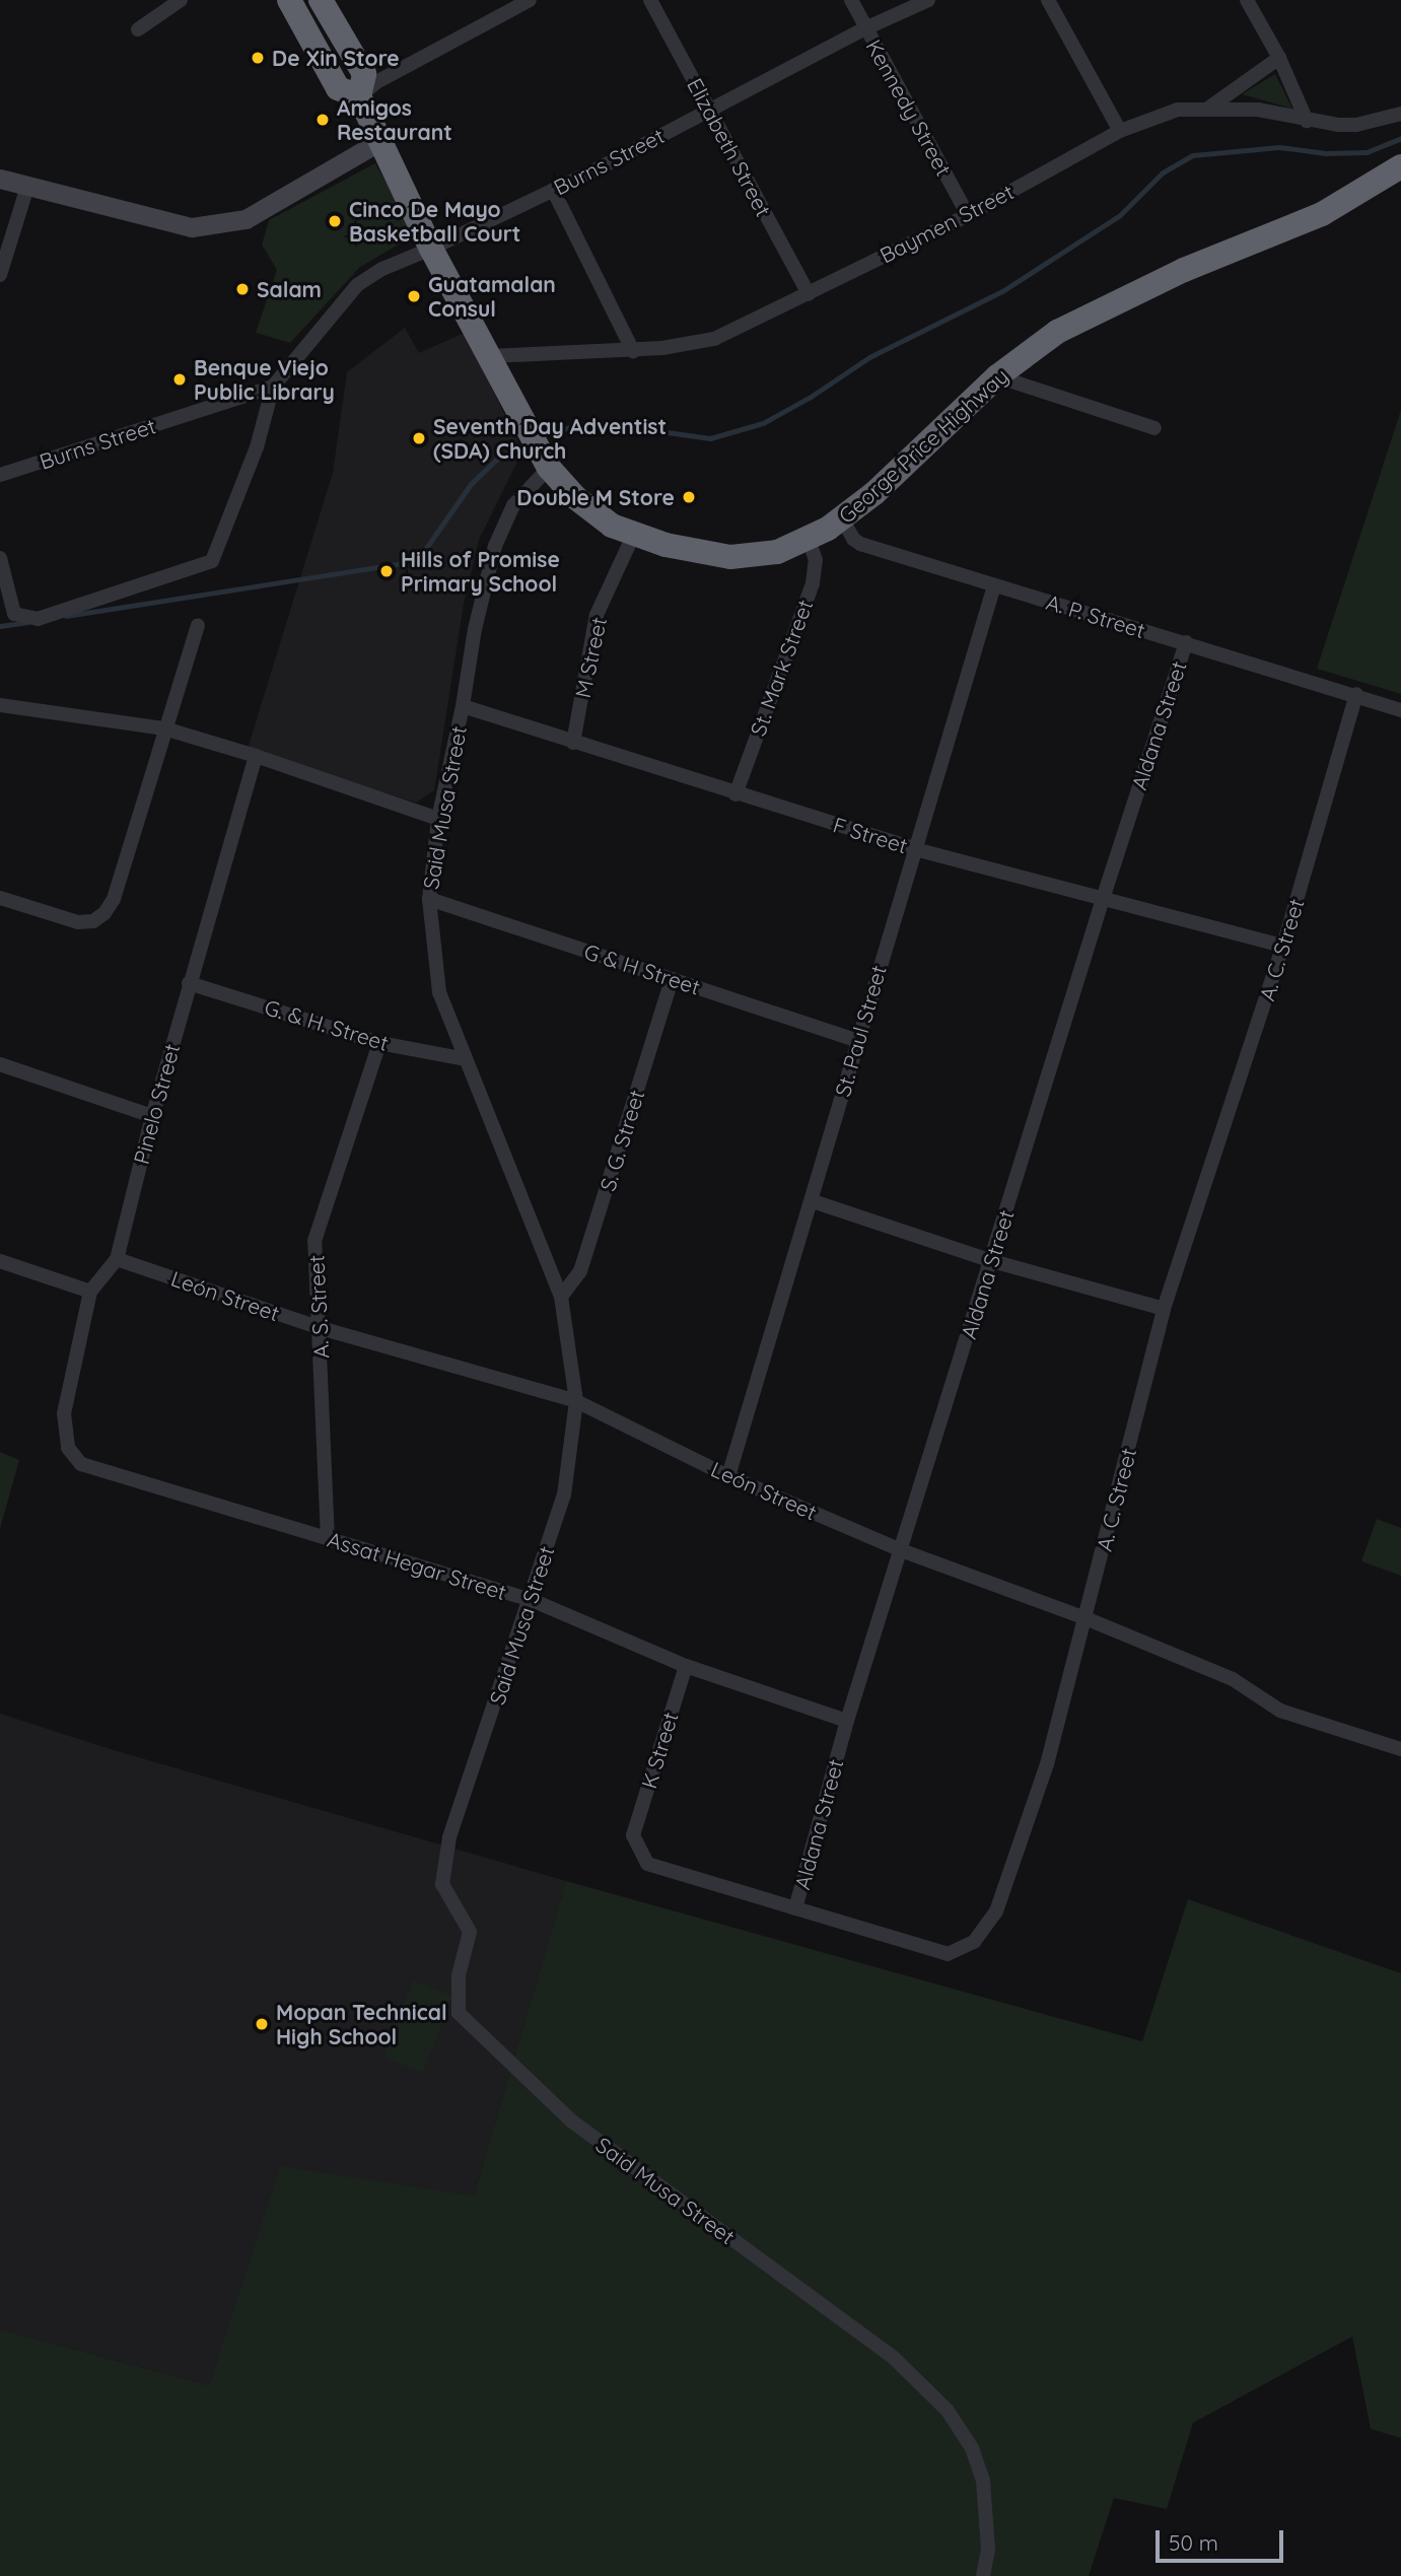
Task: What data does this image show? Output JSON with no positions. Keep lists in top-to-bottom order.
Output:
{
  "streets": {
    "highway": ["George Price Highway"],
    "street": [
      "Kennedy Street",
      "Elizabeth Street",
      "Burns Street",
      "Baymen Street",
      "A. P. Street",
      "M Street",
      "St. Mark Street",
      "Aldana Street",
      "Said Musa Street",
      "F Street",
      "A. C. Street",
      "G & H Street",
      "G. & H. Street",
      "St. Paul Street",
      "Pinelo Street",
      "S. G. Street",
      "León Street",
      "A. S. Street",
      "Assat Hegar Street",
      "K Street"
    ]
  },
  "crossings": [
    ["Kennedy Street", "Burns Street"],
    ["Kennedy Street", "Baymen Street"],
    ["Elizabeth Street", "Burns Street"],
    ["Elizabeth Street", "Baymen Street"],
    ["Burns Street", "George Price Highway"],
    ["Baymen Street", "George Price Highway"],
    ["George Price Highway", "A. P. Street"],
    ["George Price Highway", "M Street"],
    ["George Price Highway", "St. Mark Street"],
    ["George Price Highway", "Said Musa Street"],
    ["A. P. Street", "Aldana Street"],
    ["A. P. Street", "A. C. Street"],
    ["A. P. Street", "St. Paul Street"],
    ["M Street", "F Street"],
    ["St. Mark Street", "F Street"],
    ["Aldana Street", "F Street"],
    ["Aldana Street", "A. C. Street"],
    ["Aldana Street", "León Street"],
    ["Aldana Street", "Assat Hegar Street"],
    ["Said Musa Street", "F Street"],
    ["Said Musa Street", "G & H Street"],
    ["Said Musa Street", "G. & H. Street"],
    ["Said Musa Street", "S. G. Street"],
    ["Said Musa Street", "León Street"],
    ["Said Musa Street", "Assat Hegar Street"],
    ["F Street", "A. C. Street"],
    ["F Street", "St. Paul Street"],
    ["A. C. Street", "León Street"],
    ["A. C. Street", "K Street"],
    ["G & H Street", "St. Paul Street"],
    ["G & H Street", "S. G. Street"],
    ["G. & H. Street", "Pinelo Street"],
    ["G. & H. Street", "A. S. Street"],
    ["St. Paul Street", "León Street"],
    ["Pinelo Street", "León Street"],
    ["Pinelo Street", "Assat Hegar Street"],
    ["León Street", "A. S. Street"],
    ["A. S. Street", "Assat Hegar Street"],
    ["Assat Hegar Street", "K Street"]
  ],
  "places": [
    "De Xin Store",
    "Amigos Restaurant",
    "Cinco De Mayo Basketball Court",
    "Salam",
    "Guatamalan Consul",
    "Benque Viejo Public Library",
    "Seventh Day Adventist (SDA) Church",
    "Double M Store",
    "Hills of Promise Primary School",
    "Mopan Technical High School"
  ],
  "scale_bar": "50 m"
}
